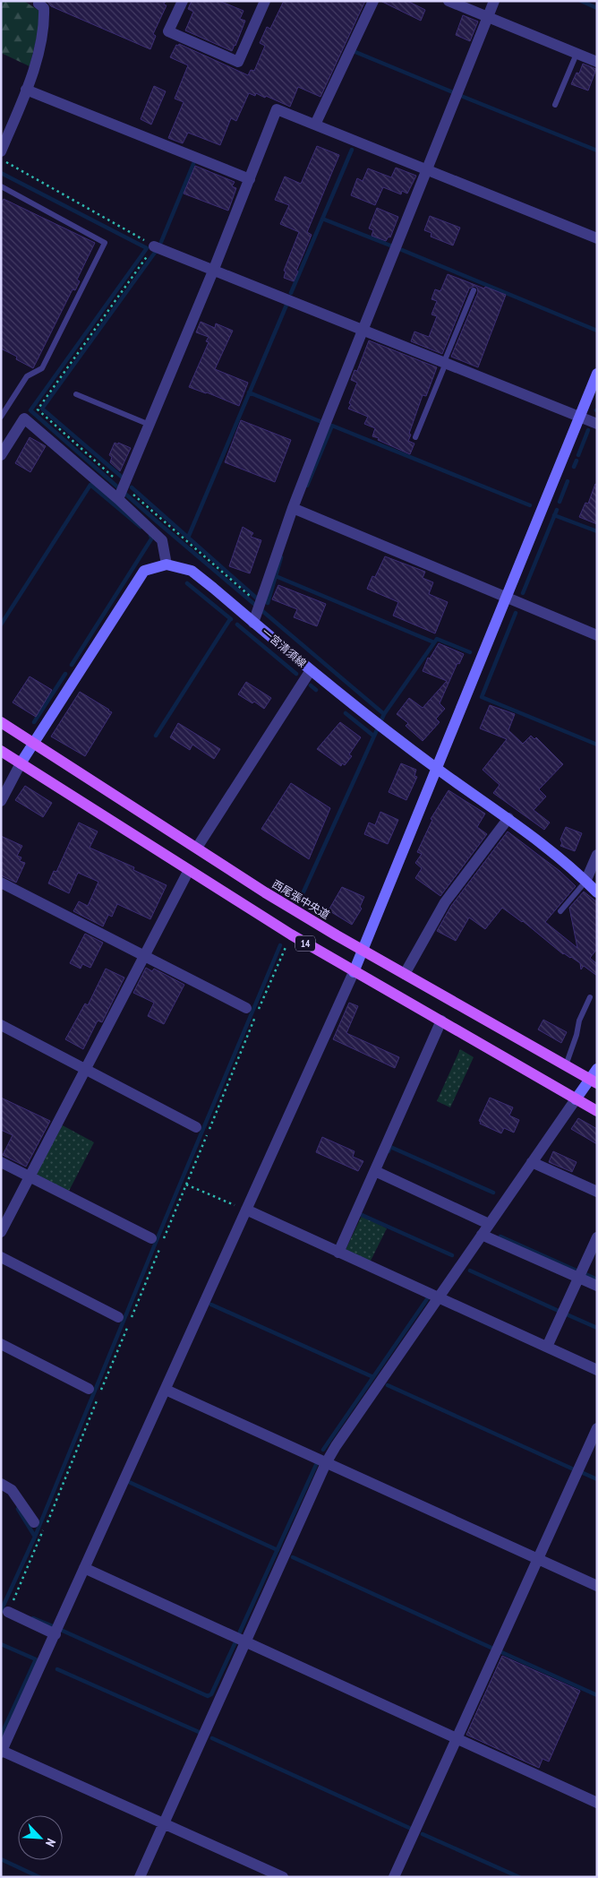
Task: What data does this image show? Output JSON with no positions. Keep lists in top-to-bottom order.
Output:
{
  "streets": {
    "main road": ["一宮清須線", "西尾張中央道", "14"]
  },
  "north": "bottom right"
}
